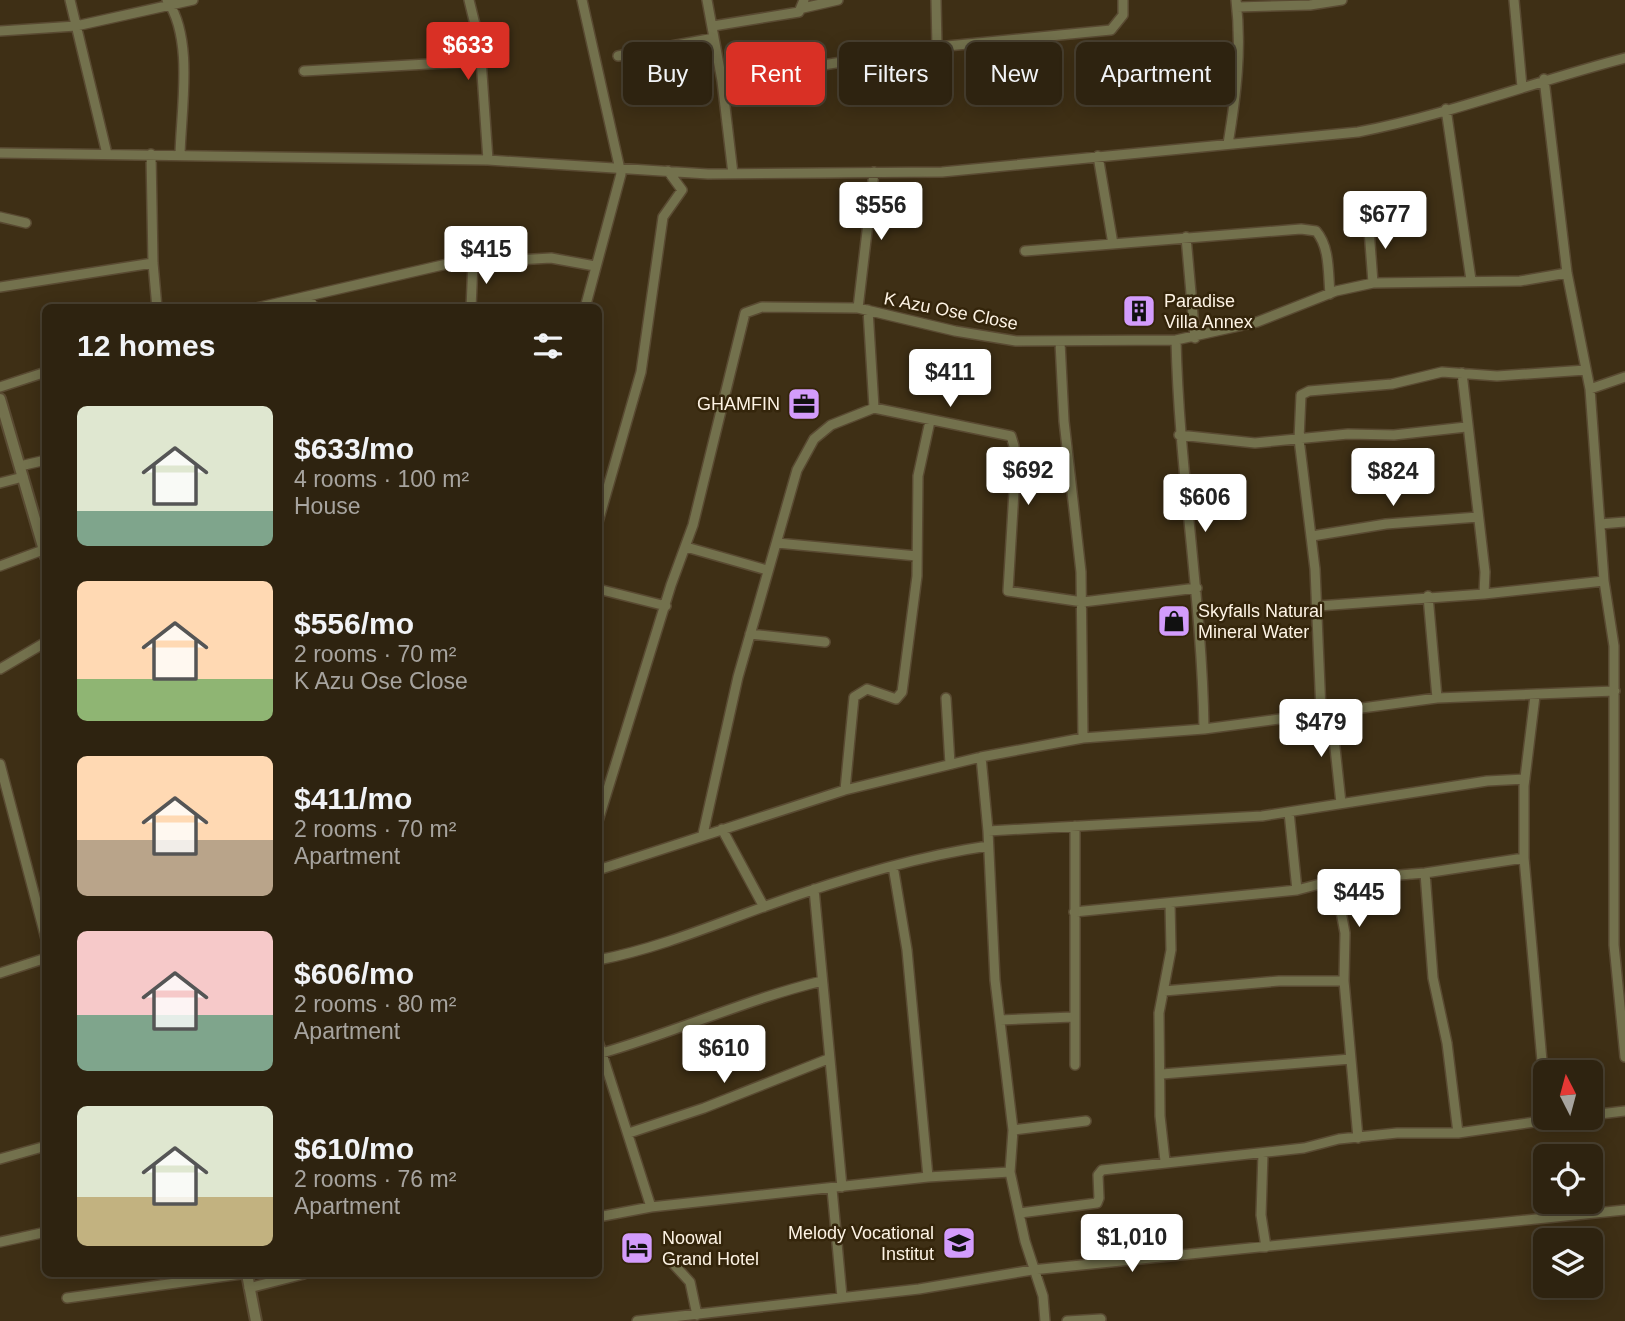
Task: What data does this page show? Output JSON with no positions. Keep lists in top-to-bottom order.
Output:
{
  "streets": {
    "street": ["K Azu Ose Close"]
  },
  "places": {
    "building": ["Paradise Villa Annex"],
    "office": ["GHAMFIN"],
    "shop": ["Skyfalls Natural Mineral Water"],
    "school or university": ["Melody Vocational Institut"],
    "hotel": ["Noowal Grand Hotel"]
  },
  "north": "top",
  "page": {
    "price": [
      "$633",
      "$556",
      "$677",
      "$415",
      "$411",
      "$692",
      "$824",
      "$606",
      "$479",
      "$445",
      "$610",
      "$1,010"
    ],
    "chip": [
      "Buy",
      "Rent",
      "Filters",
      "New",
      "Apartment"
    ],
    "heading": "12 homes",
    "list": [
      {
        "name": "$633/mo",
        "note": "4 rooms · 100 m² · House"
      },
      {
        "name": "$556/mo",
        "note": "2 rooms · 70 m² · K Azu Ose Close"
      },
      {
        "name": "$411/mo",
        "note": "2 rooms · 70 m² · Apartment"
      },
      {
        "name": "$606/mo",
        "note": "2 rooms · 80 m² · Apartment"
      },
      {
        "name": "$610/mo",
        "note": "2 rooms · 76 m² · Apartment"
      }
    ]
  }
}
